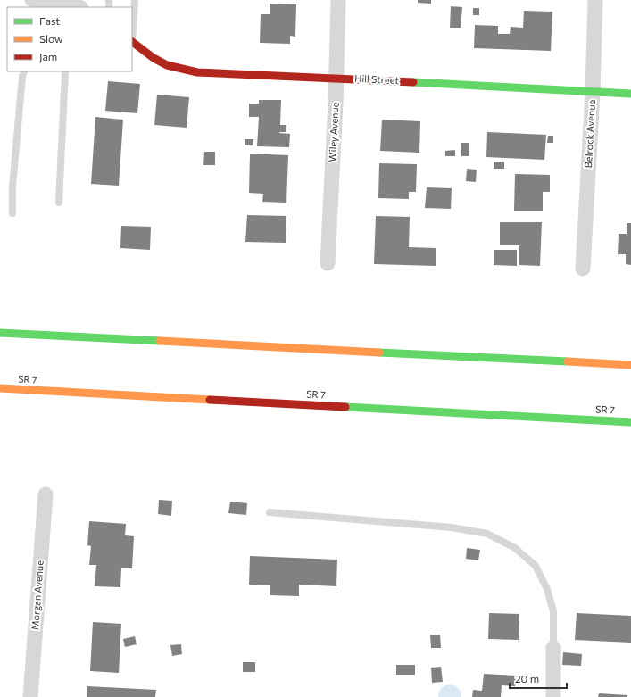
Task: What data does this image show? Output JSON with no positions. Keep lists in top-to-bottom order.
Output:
{
  "streets": {
    "main road": ["Hill Street", "SR 7"],
    "street": ["Wiley Avenue", "Belrock Avenue", "Morgan Avenue"]
  },
  "crossings": [
    ["Hill Street", "Wiley Avenue"],
    ["Hill Street", "Belrock Avenue"]
  ],
  "legend": ["Fast", "Slow", "Jam"],
  "scale_bar": "20 m"
}
